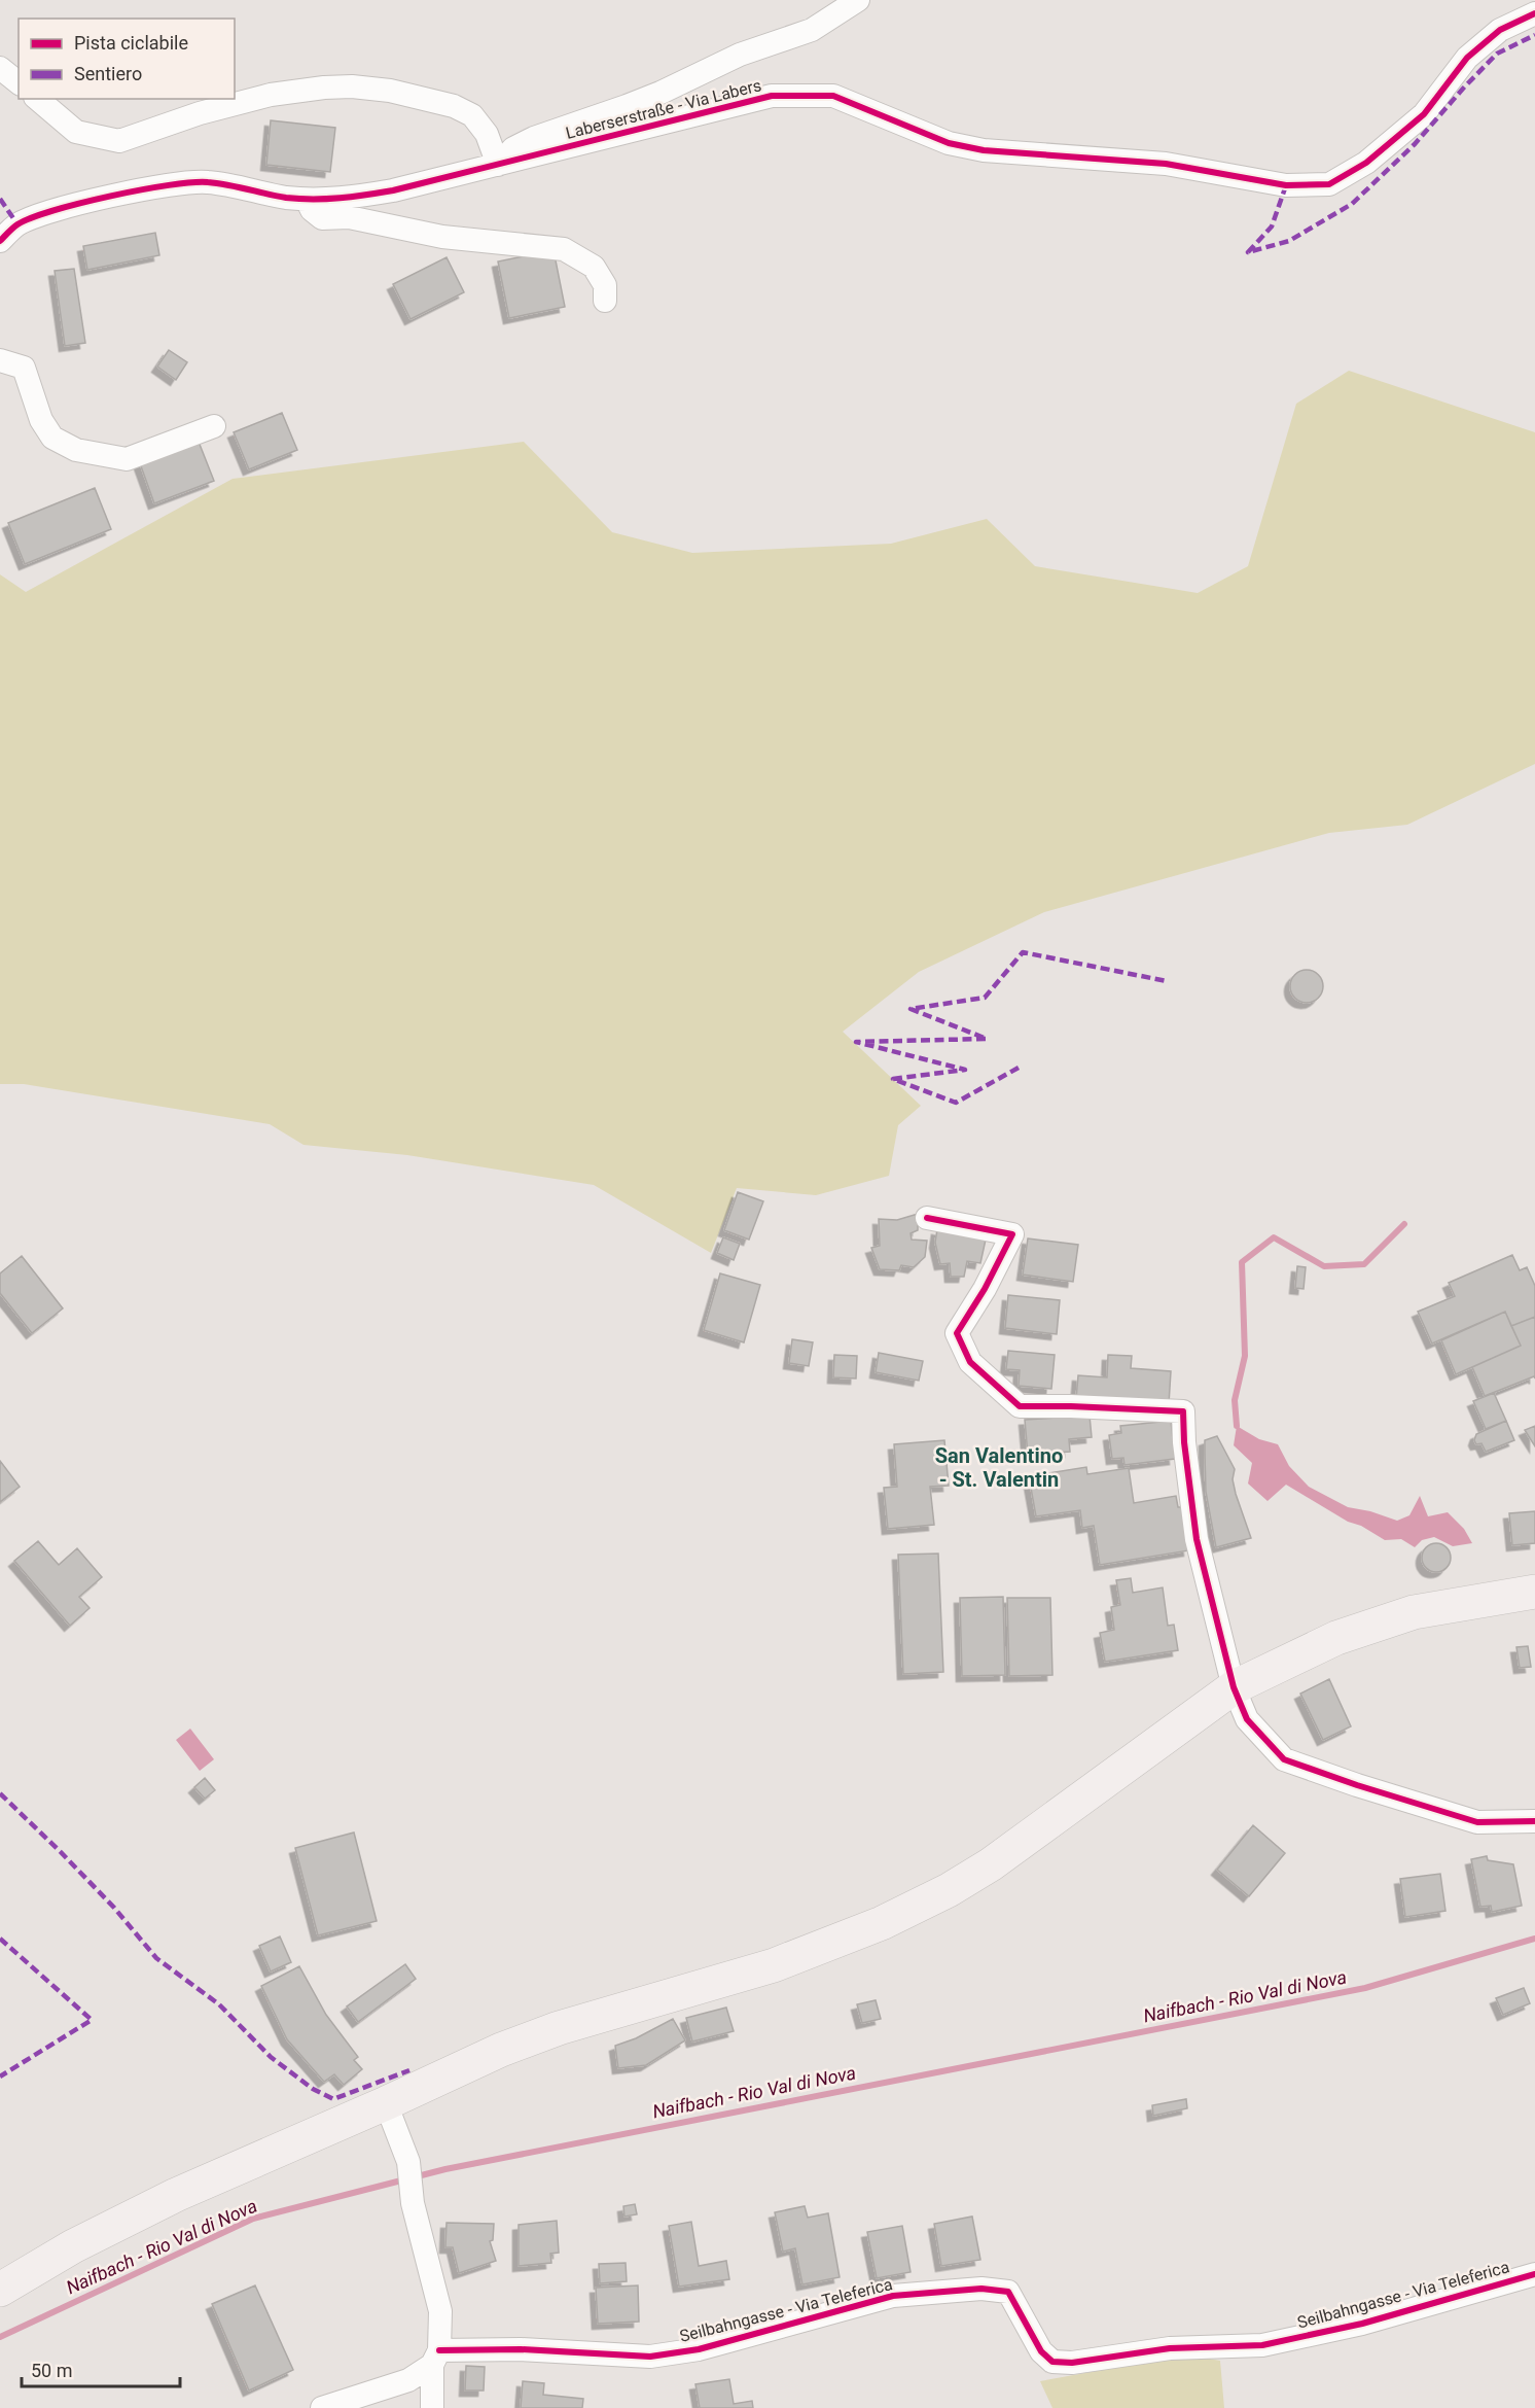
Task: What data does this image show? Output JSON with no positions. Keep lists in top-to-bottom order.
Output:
{
  "streets": {
    "street": ["Laberserstraße - Via Labers", "Seilbahngasse - Via Teleferica"]
  },
  "districts": ["San Valentino - St. Valentin"],
  "water": ["Naifbach - Rio Val di Nova"],
  "legend": ["Pista ciclabile", "Sentiero"],
  "scale_bar": "50 m"
}
